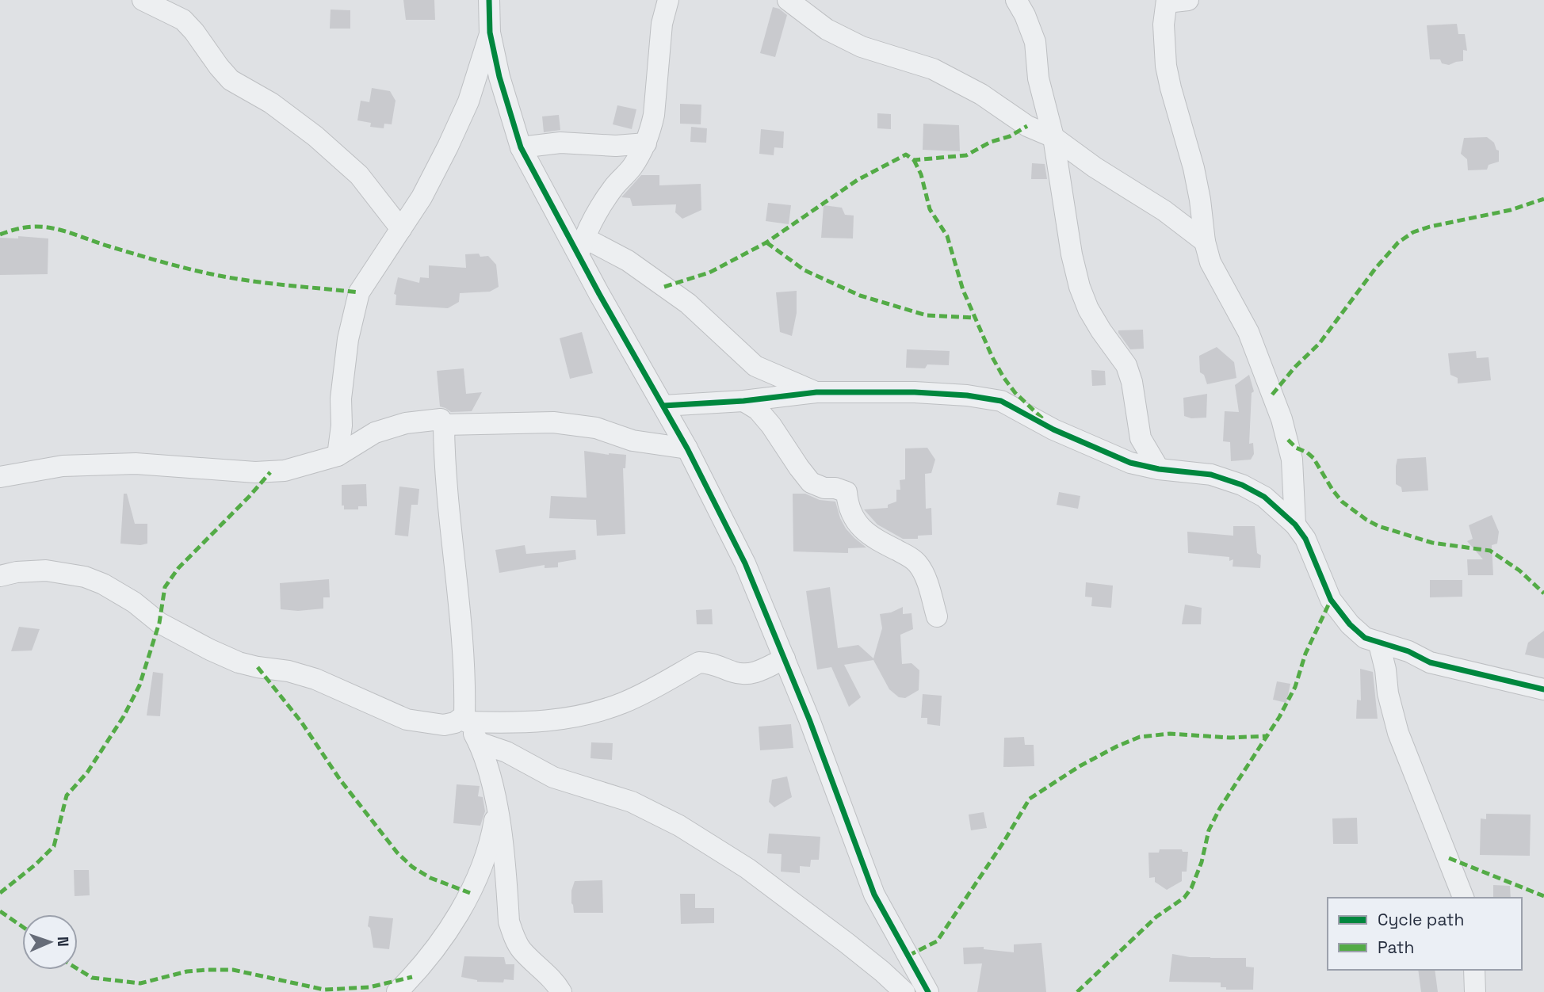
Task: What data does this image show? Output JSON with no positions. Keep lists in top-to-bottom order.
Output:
{
  "legend": ["Cycle path", "Path"],
  "north": "right"
}
